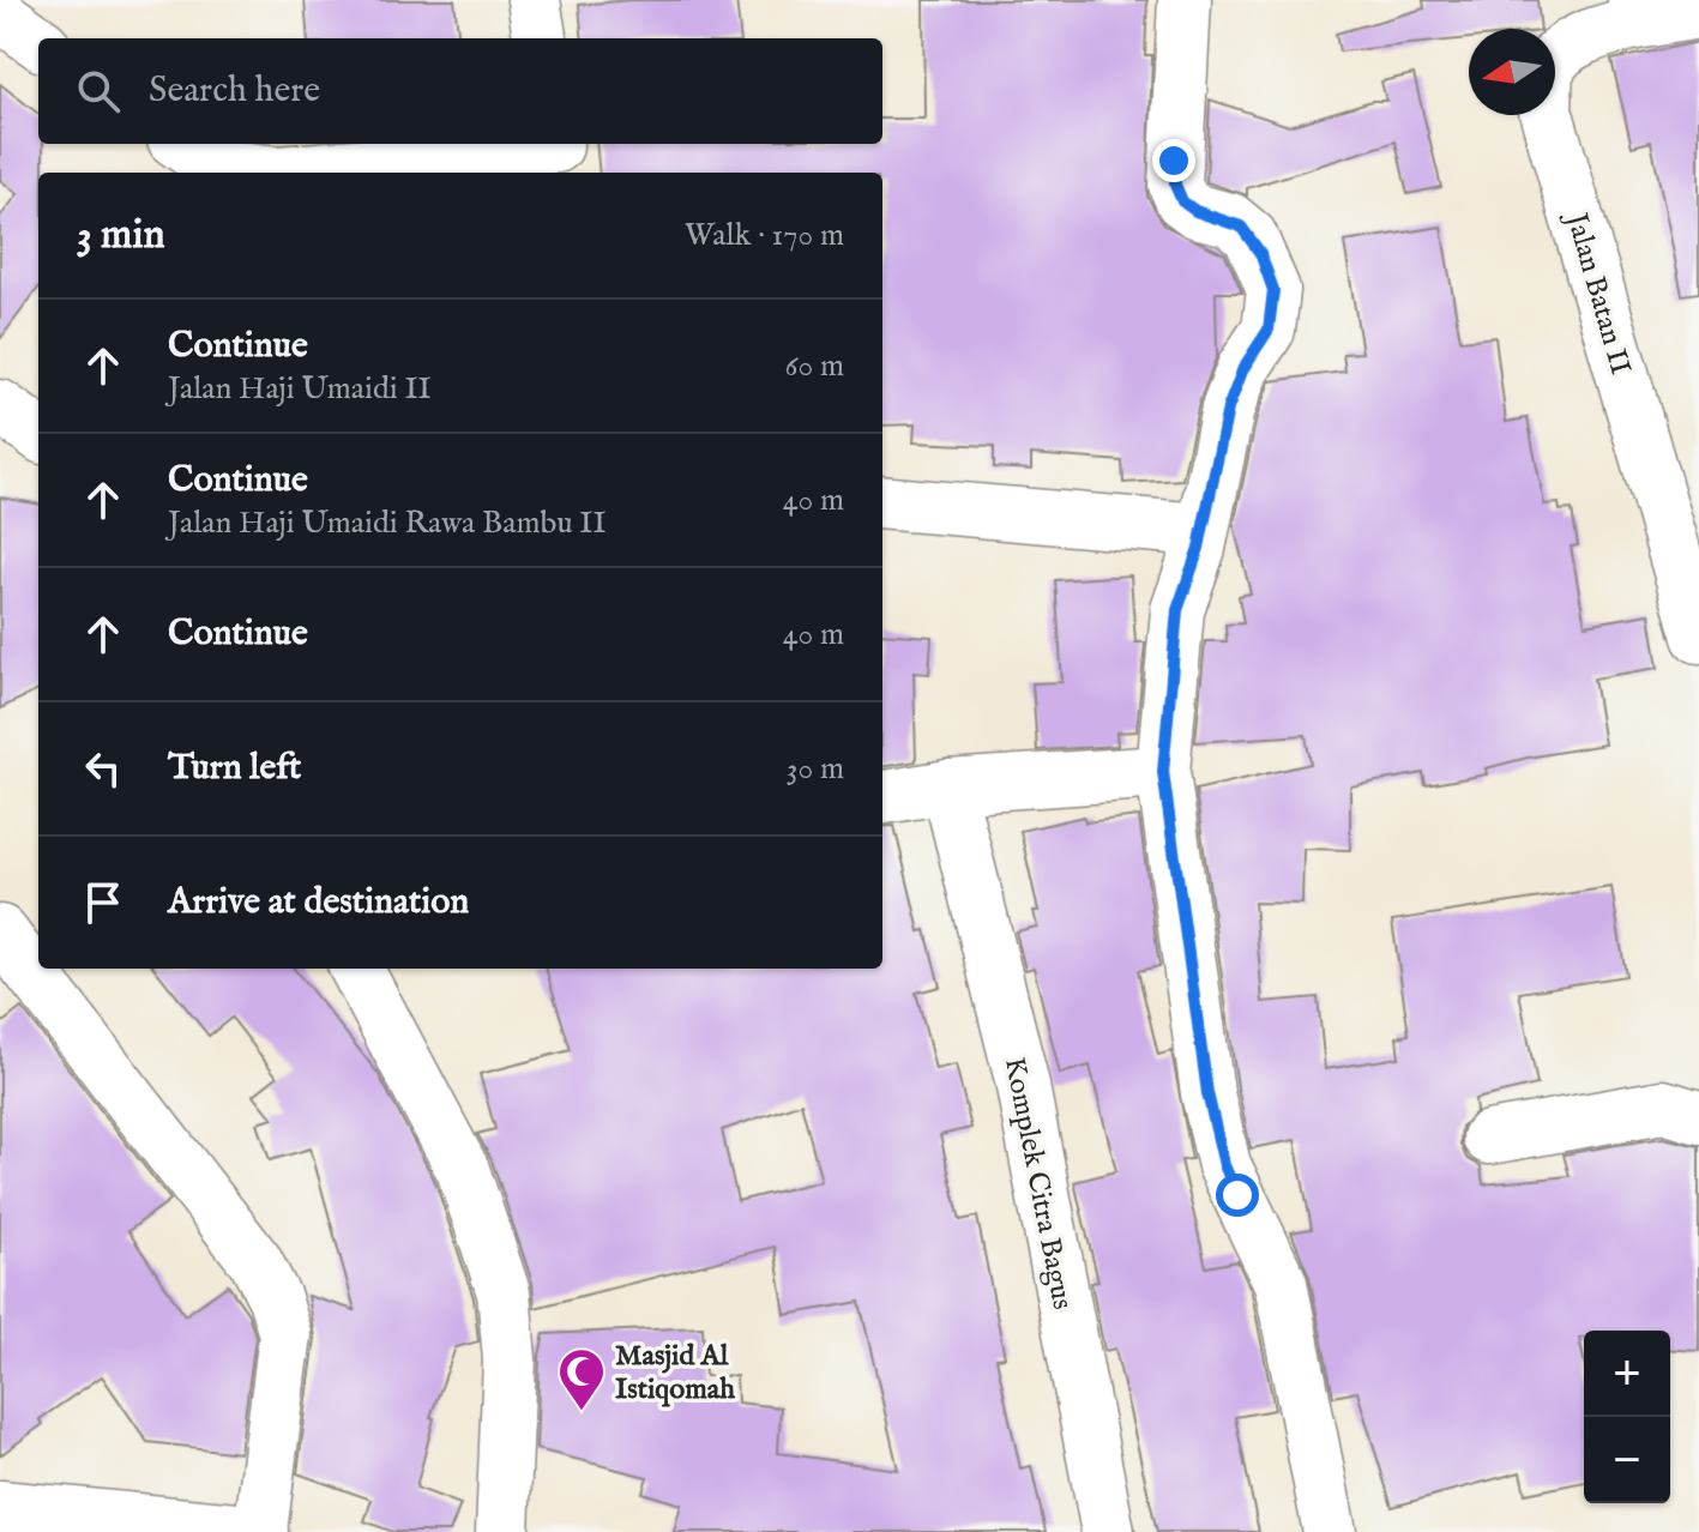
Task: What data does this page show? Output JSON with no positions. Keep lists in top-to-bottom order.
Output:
{
  "streets": {
    "street": ["Jalan Batan II", "Komplek Citra Bagus"]
  },
  "places": {
    "mosque": ["Masjid Al Istiqomah"]
  },
  "north": "left",
  "page": {
    "search": "Search here",
    "heading": ["3 min", "Walk · 170 m"],
    "list": [
      ["Continue", "Jalan Haji Umaidi II", "60 m"],
      ["Continue", "Jalan Haji Umaidi Rawa Bambu II", "40 m"],
      ["Continue", "40 m"],
      ["Turn left", "30 m"],
      "Arrive at destination"
    ],
    "map_buttons": ["+", "−"]
  }
}
